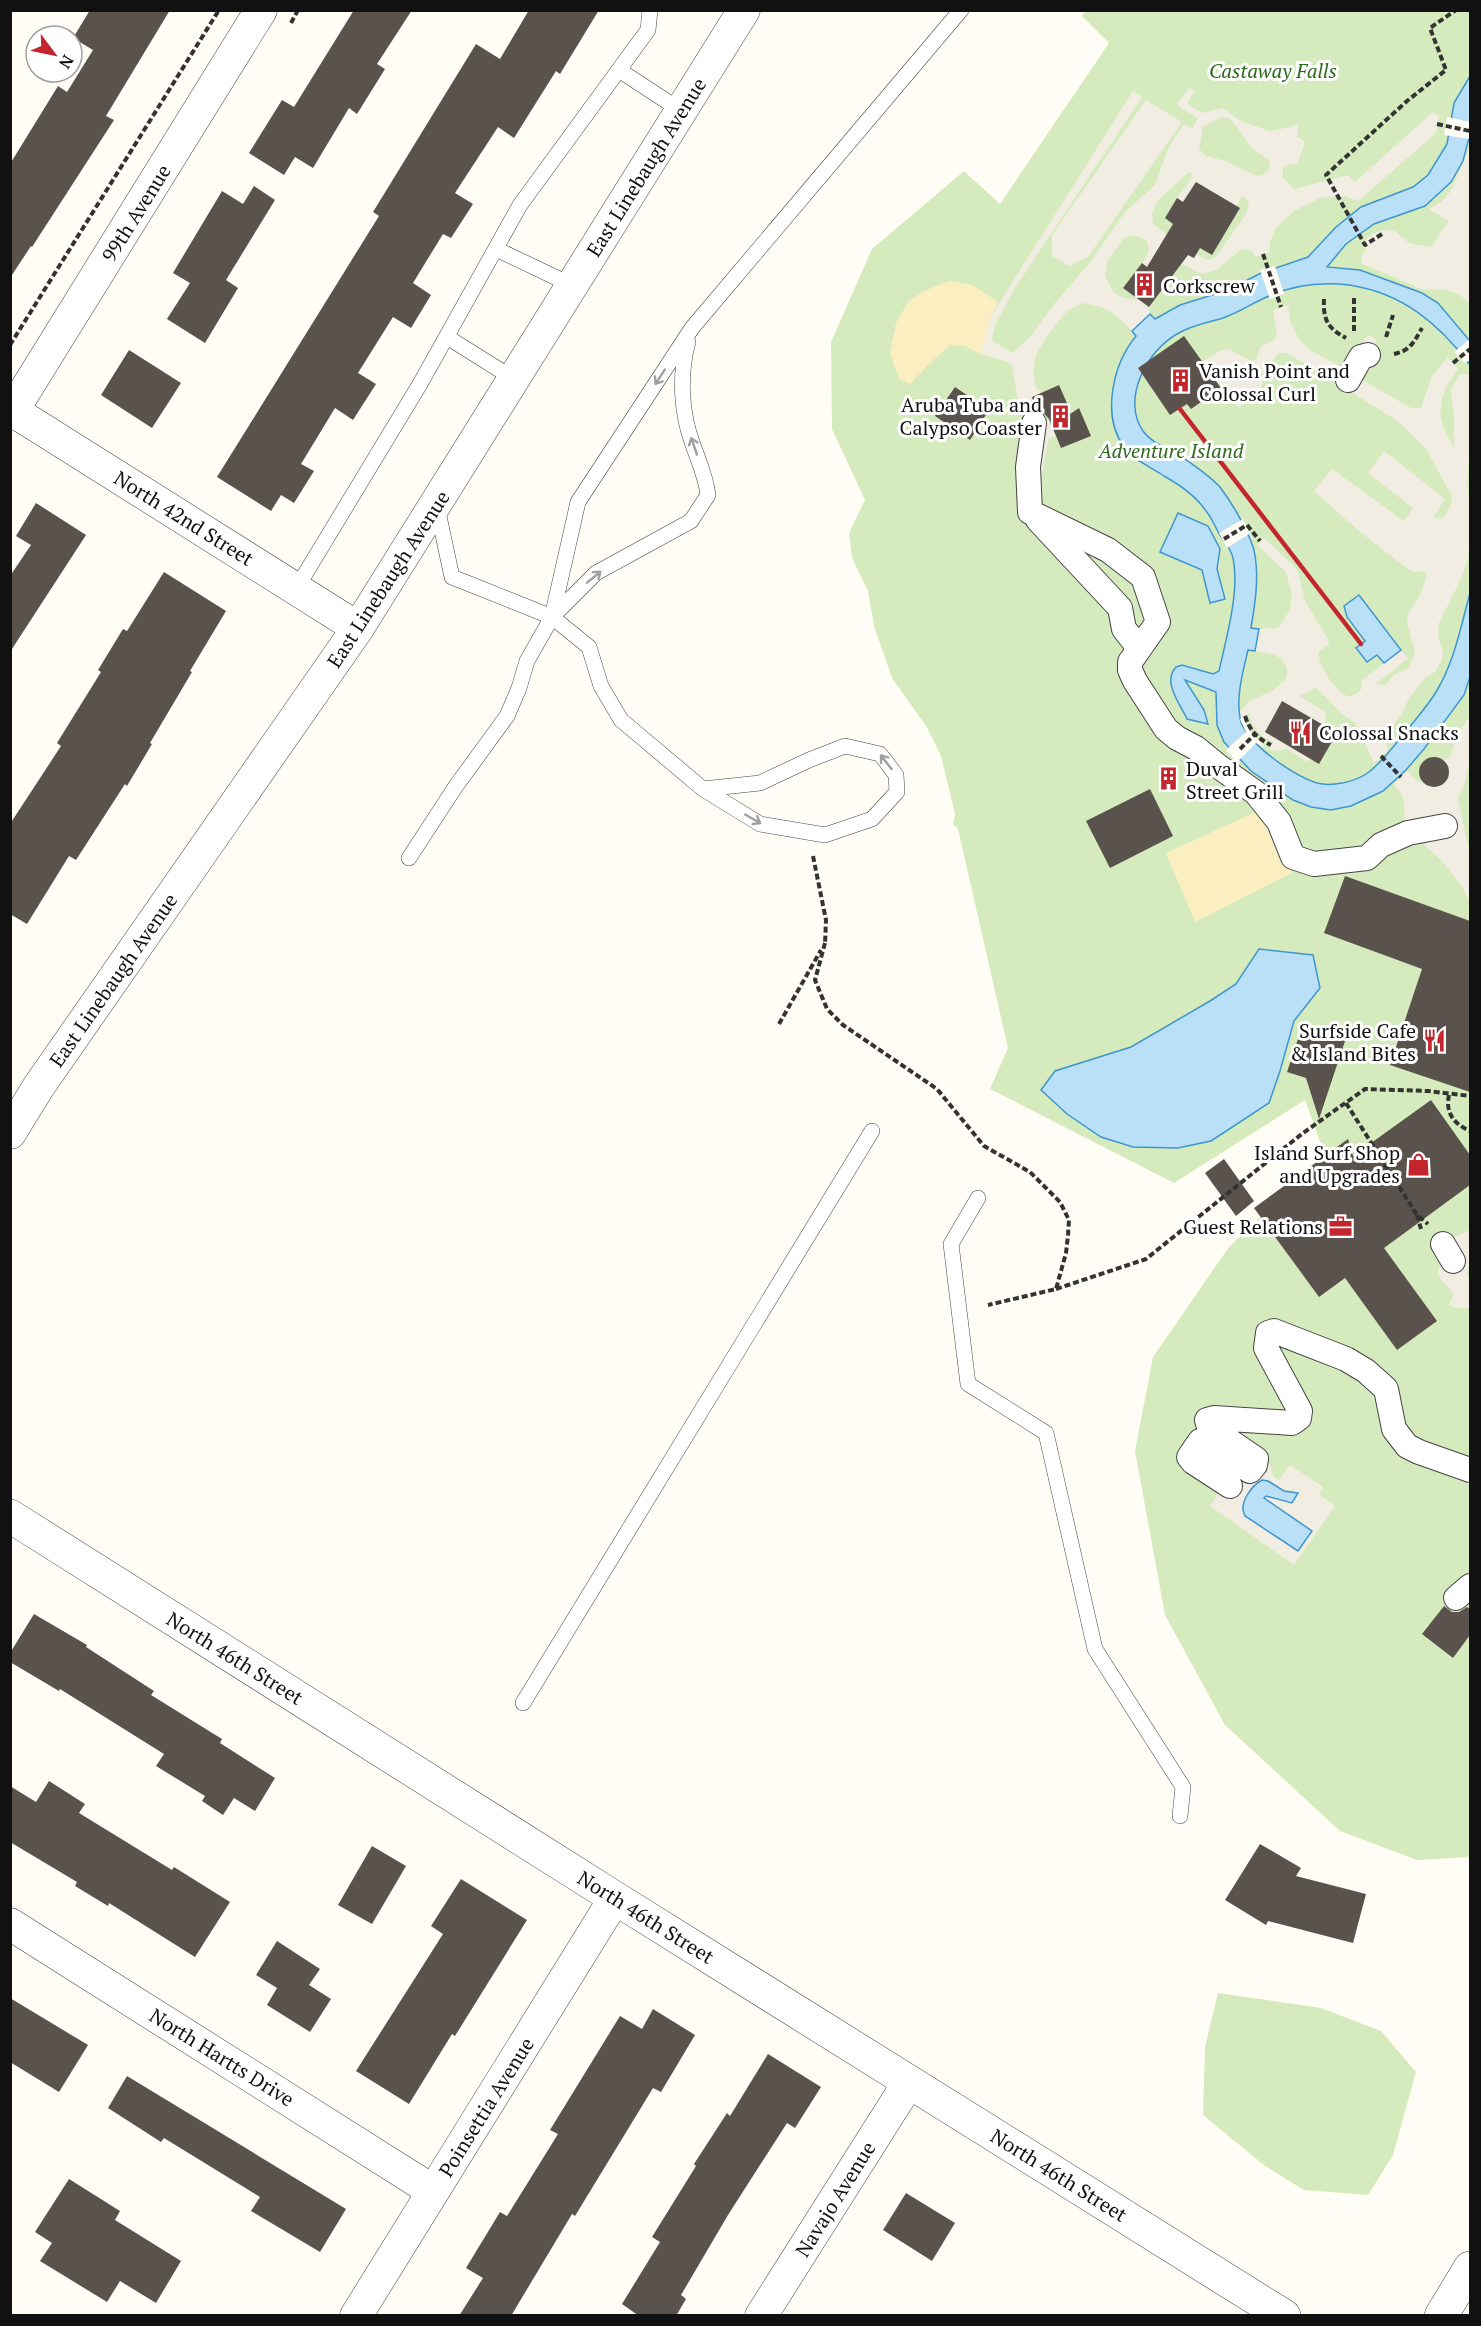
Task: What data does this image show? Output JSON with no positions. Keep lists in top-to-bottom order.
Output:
{
  "streets": {
    "street": [
      "East Linebaugh Avenue",
      "99th Avenue",
      "North 42nd Street",
      "North 46th Street",
      "North Hartts Drive",
      "Poinsettia Avenue",
      "Navajo Avenue"
    ]
  },
  "crossings": [
    ["East Linebaugh Avenue", "North 42nd Street"],
    ["99th Avenue", "North 42nd Street"],
    ["North 46th Street", "Poinsettia Avenue"],
    ["North 46th Street", "Navajo Avenue"],
    ["North Hartts Drive", "Poinsettia Avenue"]
  ],
  "parks": ["Castaway Falls", "Adventure Island"],
  "places": {
    "building": [
      "Corkscrew",
      "Vanish Point and Colossal Curl",
      "Aruba Tuba and Calypso Coaster",
      "Duval Street Grill"
    ],
    "restaurant": ["Colossal Snacks", "Surfside Cafe & Island Bites"],
    "shop": ["Island Surf Shop and Upgrades"],
    "office": ["Guest Relations"]
  },
  "north": "bottom right"
}
